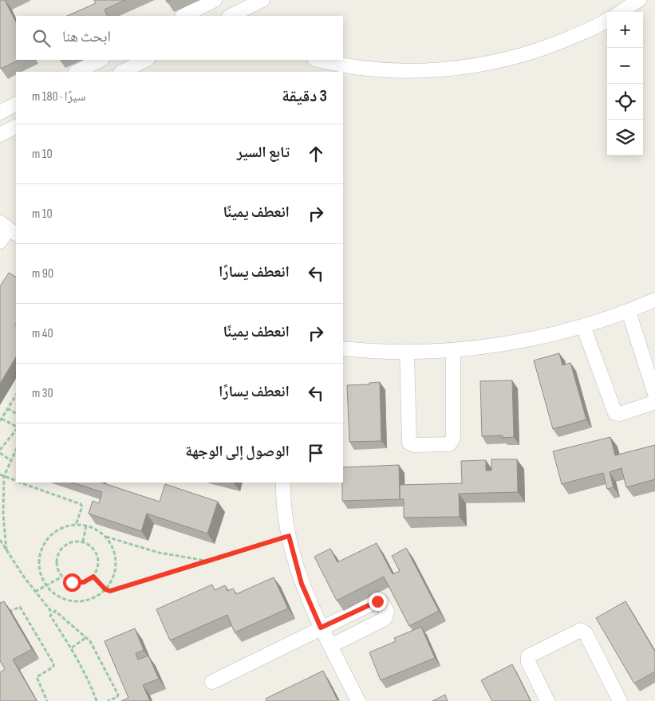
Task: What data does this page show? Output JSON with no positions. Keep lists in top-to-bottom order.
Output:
{
  "page": {
    "map_buttons": ["+", "−"],
    "search": "ابحث هنا",
    "heading": ["3 دقيقة", "سيرًا · 180 m"],
    "list": [
      ["تابع السير", "10 m"],
      ["انعطف يمينًا", "10 m"],
      ["انعطف يسارًا", "90 m"],
      ["انعطف يمينًا", "40 m"],
      ["انعطف يسارًا", "30 m"],
      "الوصول إلى الوجهة"
    ]
  }
}
